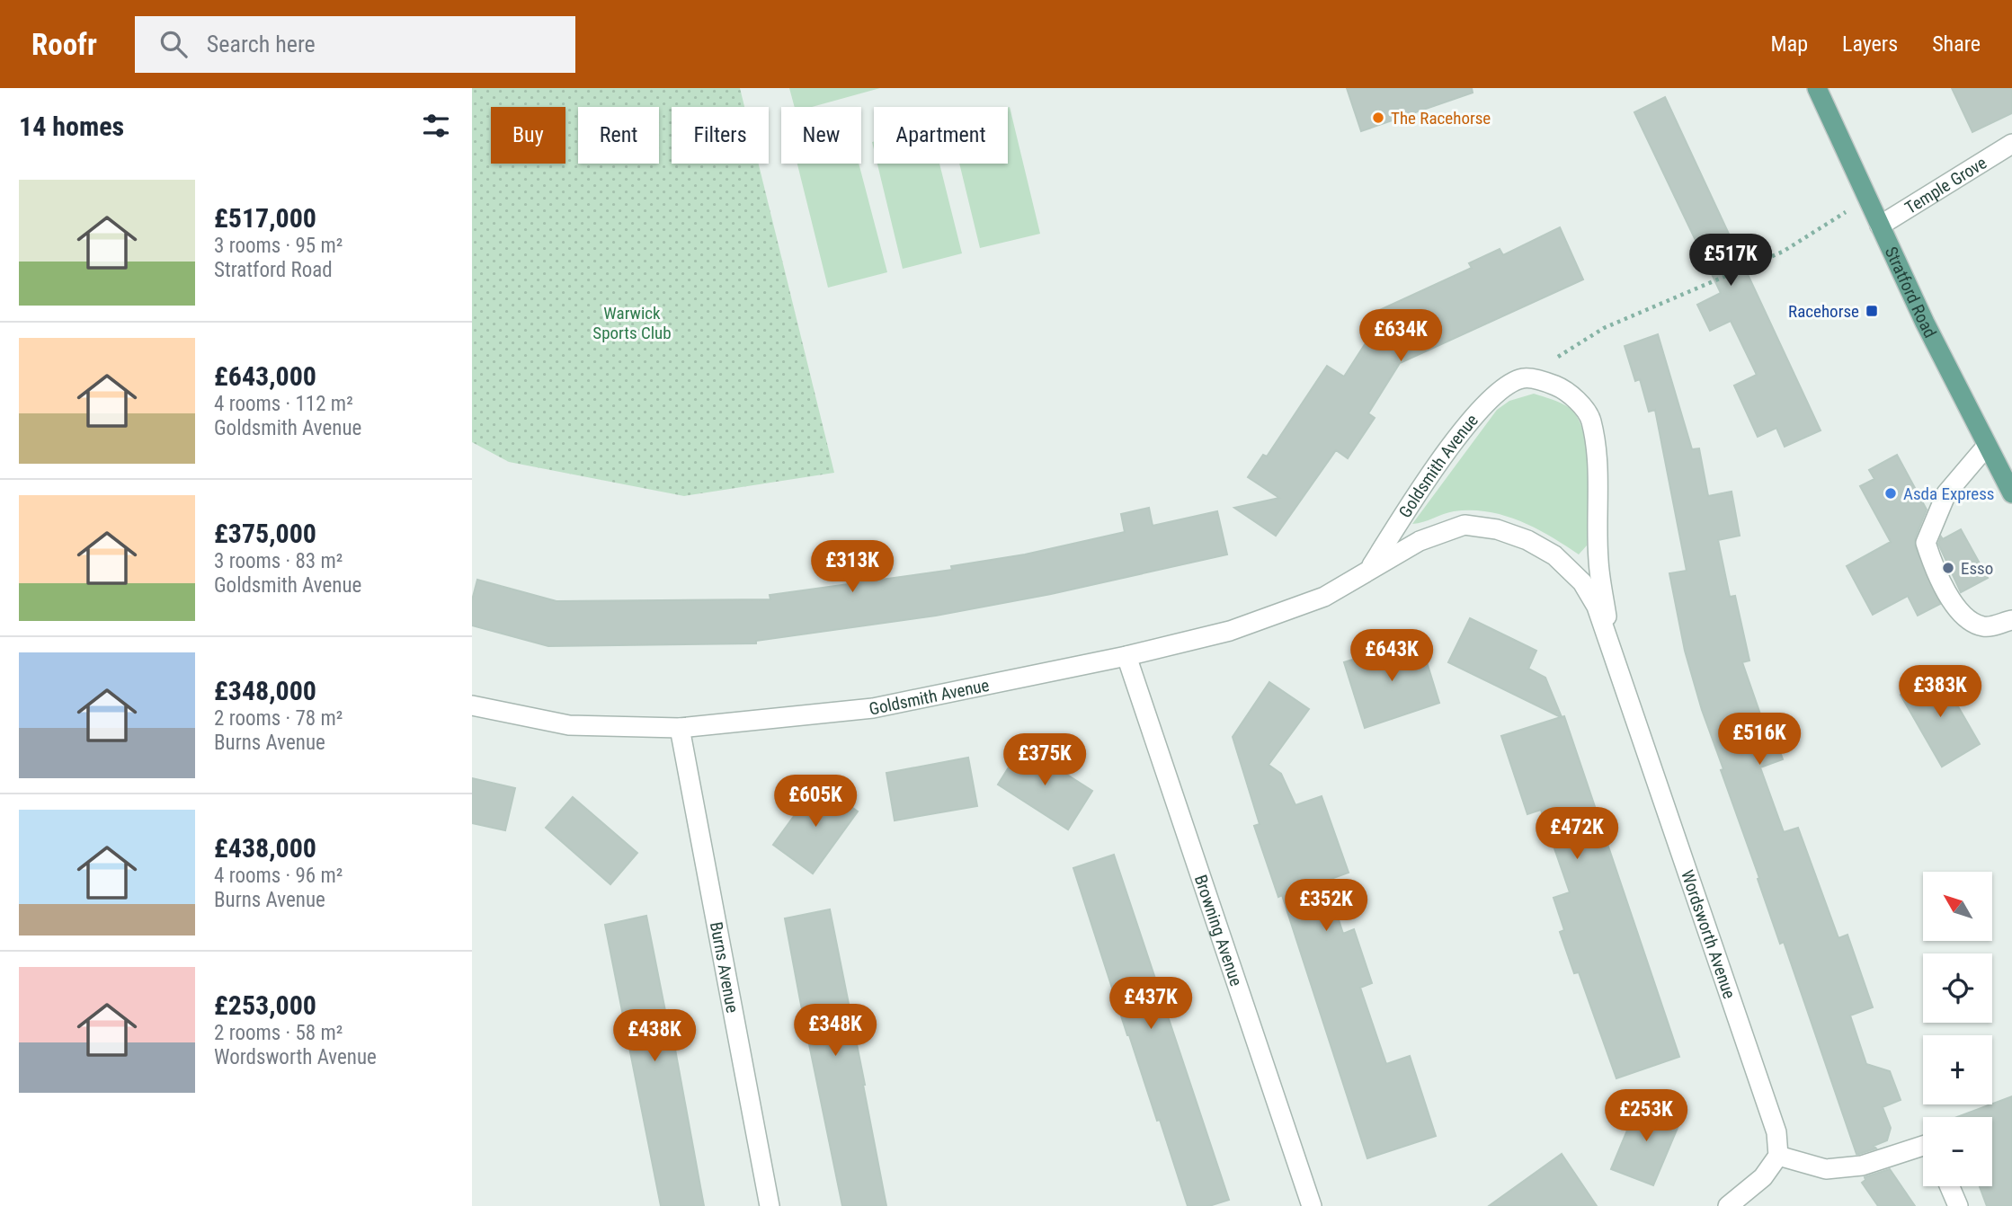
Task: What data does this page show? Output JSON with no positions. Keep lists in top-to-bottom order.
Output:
{
  "streets": {
    "main road": ["Stratford Road"],
    "street": [
      "Temple Grove",
      "Goldsmith Avenue",
      "Browning Avenue",
      "Wordsworth Avenue",
      "Burns Avenue"
    ]
  },
  "crossings": [
    ["Temple Grove", "Stratford Road"],
    ["Goldsmith Avenue", "Browning Avenue"],
    ["Goldsmith Avenue", "Wordsworth Avenue"],
    ["Goldsmith Avenue", "Burns Avenue"]
  ],
  "parks": ["Warwick Sports Club"],
  "places": {
    "other": ["The Racehorse", "Asda Express", "Esso"],
    "transit": ["Racehorse"]
  },
  "north": "top left",
  "page": {
    "header": "Roofr",
    "search": "Search here",
    "nav": ["Map", "Layers", "Share"],
    "heading": "14 homes",
    "chip": [
      "Buy",
      "Rent",
      "Filters",
      "New",
      "Apartment"
    ],
    "list": [
      {
        "name": "£517,000",
        "note": "3 rooms · 95 m² · Stratford Road"
      },
      {
        "name": "£643,000",
        "note": "4 rooms · 112 m² · Goldsmith Avenue"
      },
      {
        "name": "£375,000",
        "note": "3 rooms · 83 m² · Goldsmith Avenue"
      },
      {
        "name": "£348,000",
        "note": "2 rooms · 78 m² · Burns Avenue"
      },
      {
        "name": "£438,000",
        "note": "4 rooms · 96 m² · Burns Avenue"
      },
      {
        "name": "£253,000",
        "note": "2 rooms · 58 m² · Wordsworth Avenue"
      }
    ],
    "price": [
      "£517K",
      "£634K",
      "£313K",
      "£643K",
      "£383K",
      "£516K",
      "£375K",
      "£605K",
      "£472K",
      "£352K",
      "£437K",
      "£348K",
      "£438K",
      "£253K"
    ],
    "map_buttons": ["+", "−"]
  }
}
